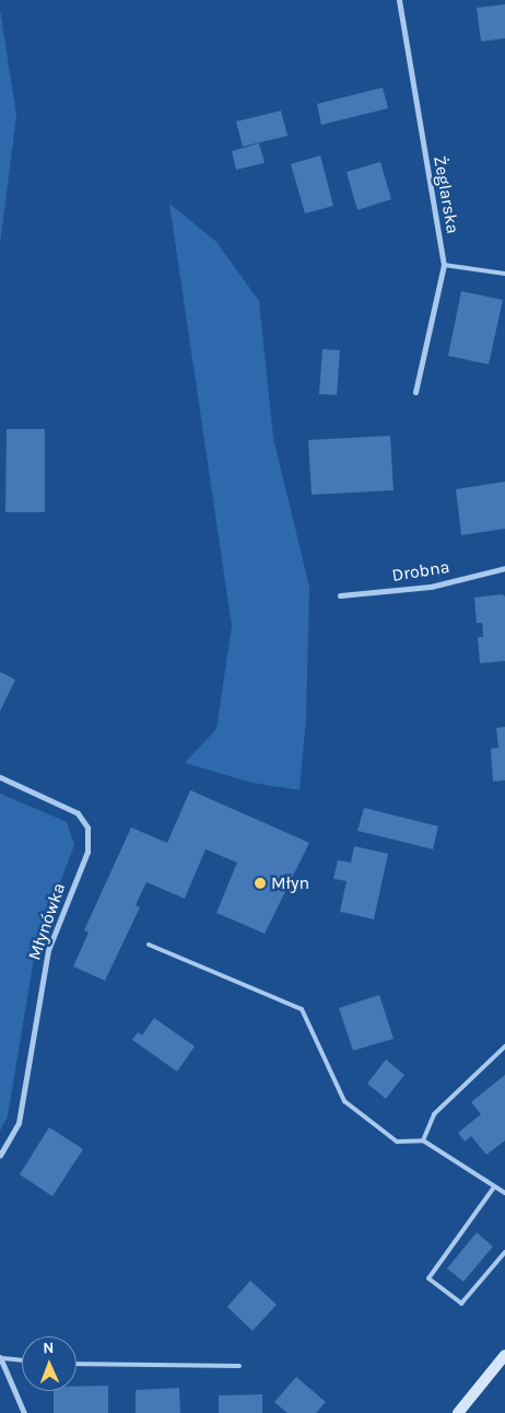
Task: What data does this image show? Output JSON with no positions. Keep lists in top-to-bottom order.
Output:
{
  "streets": {
    "street": ["Żeglarska", "Drobna", "Młynówka"]
  },
  "places": ["Młyn"],
  "north": "top"
}
